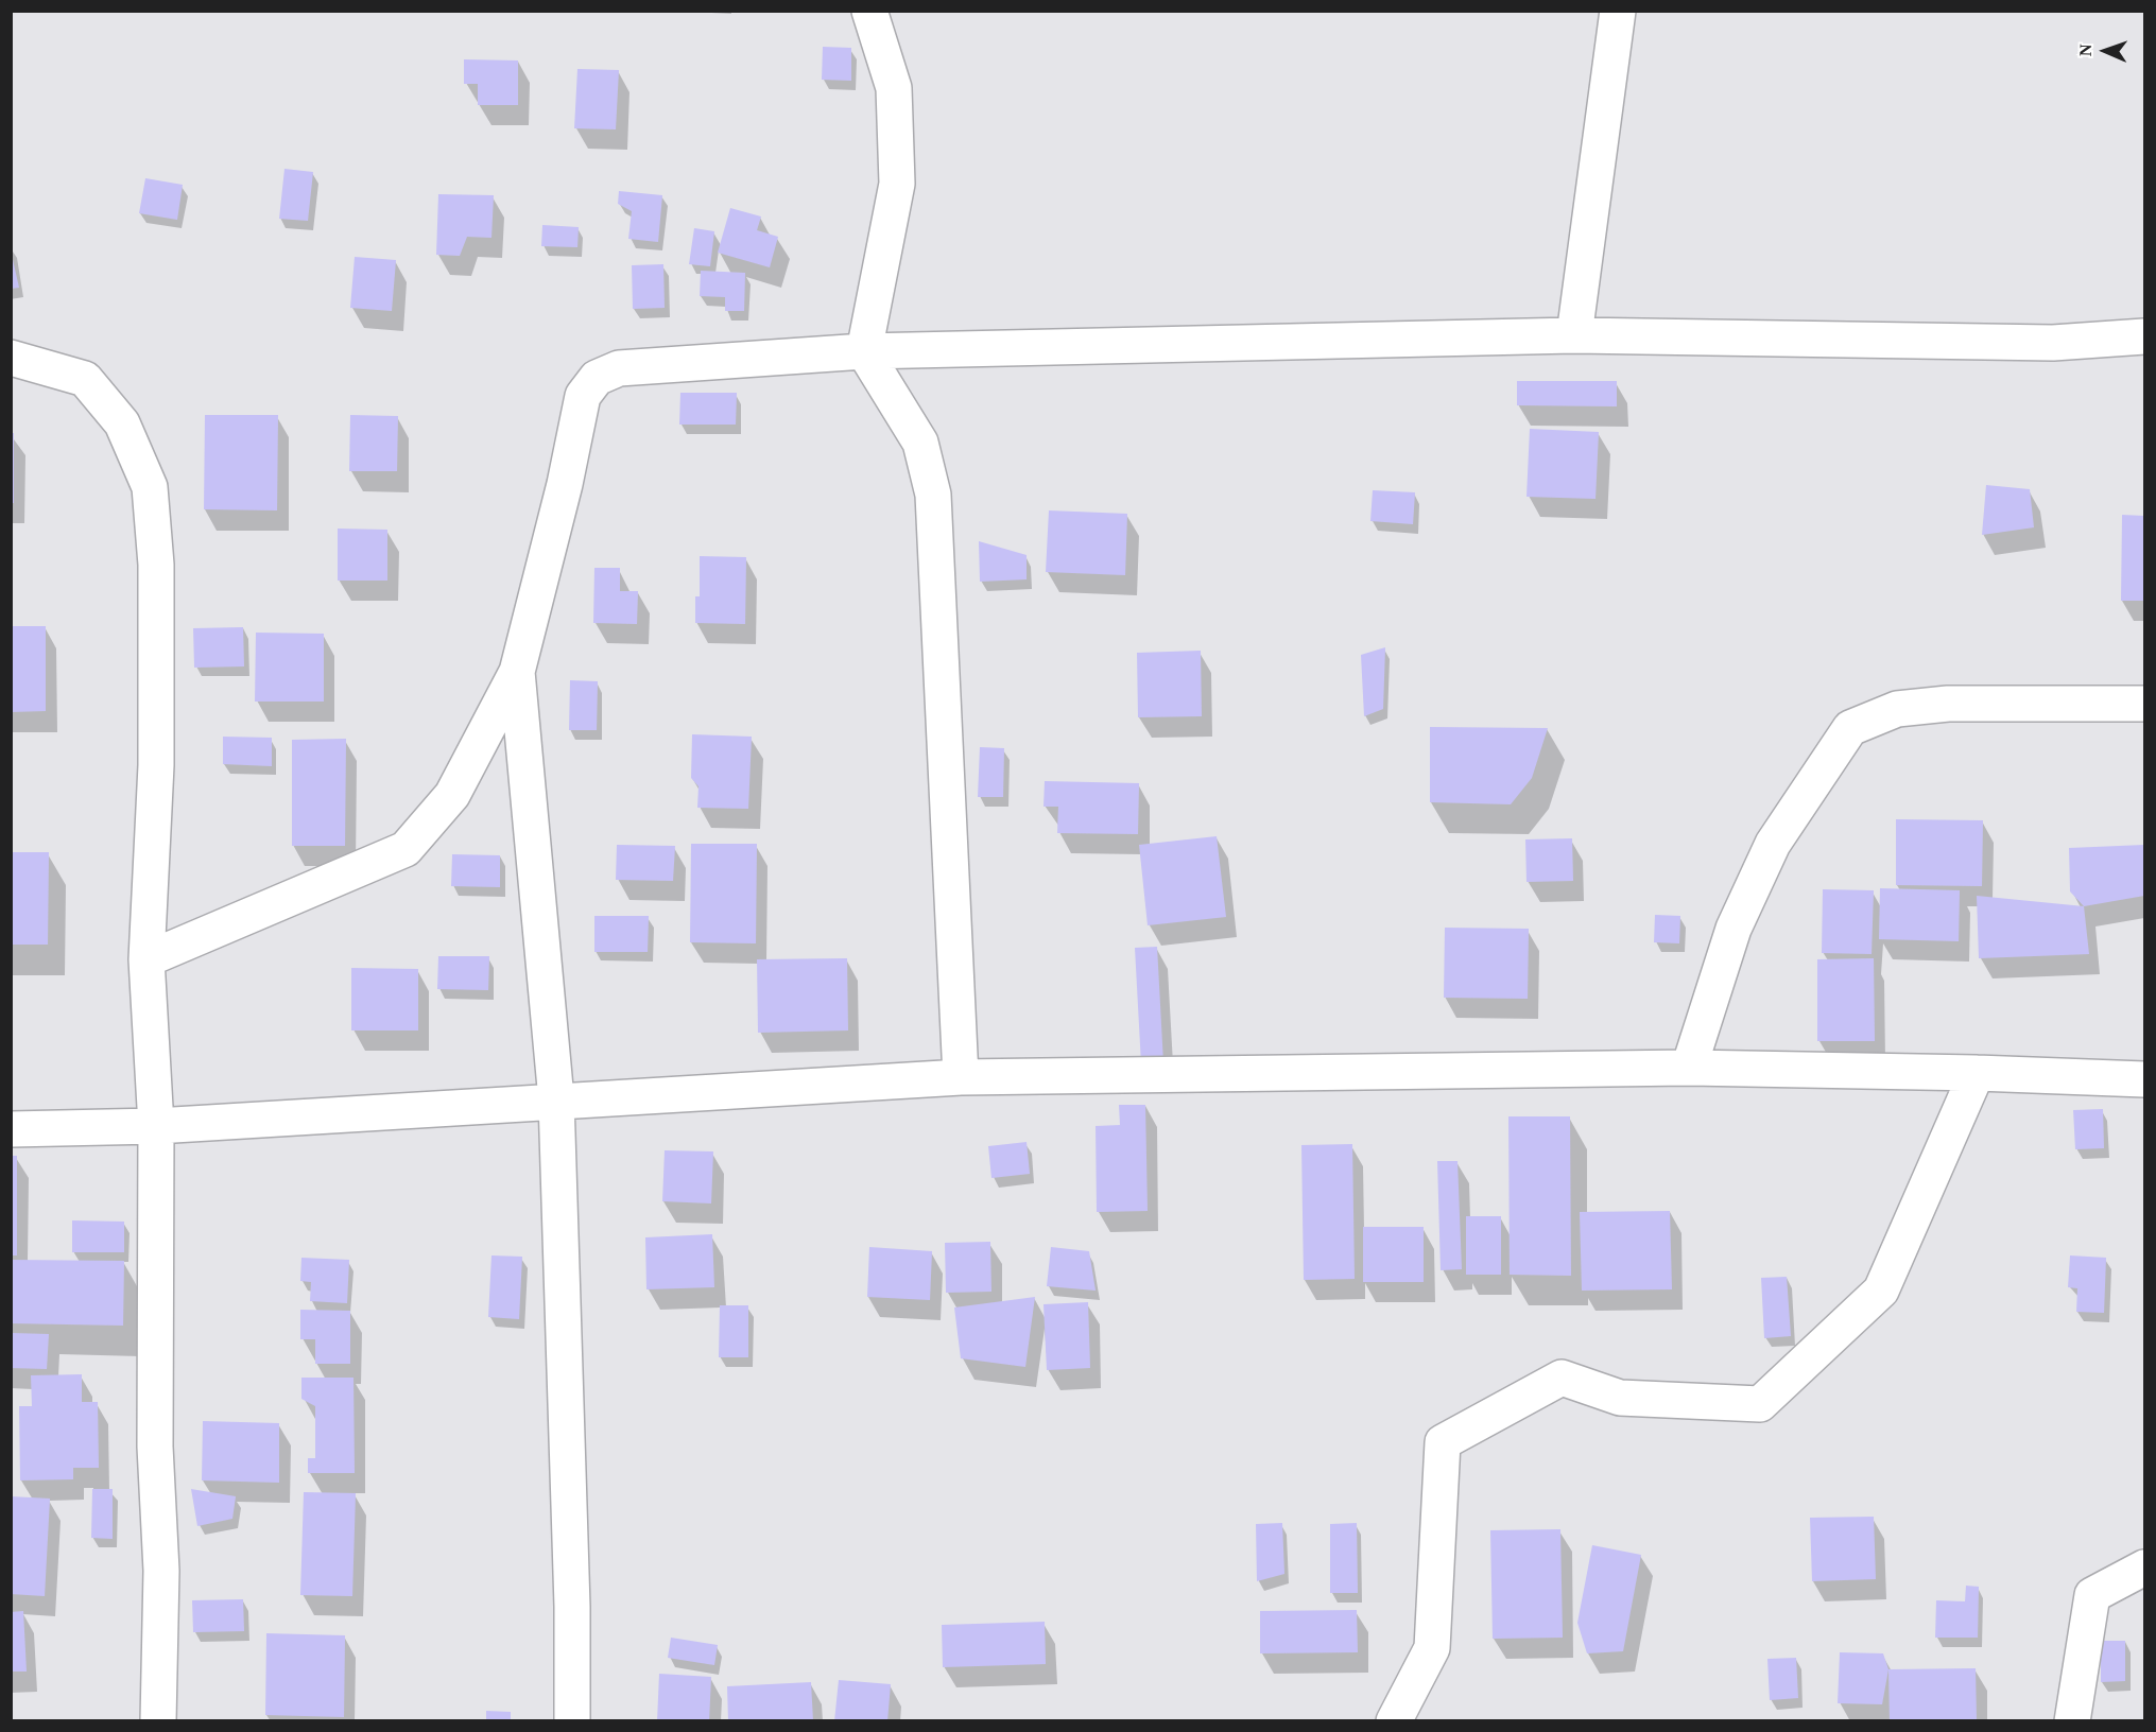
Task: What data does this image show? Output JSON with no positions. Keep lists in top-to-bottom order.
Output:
{
  "north": "left"
}
